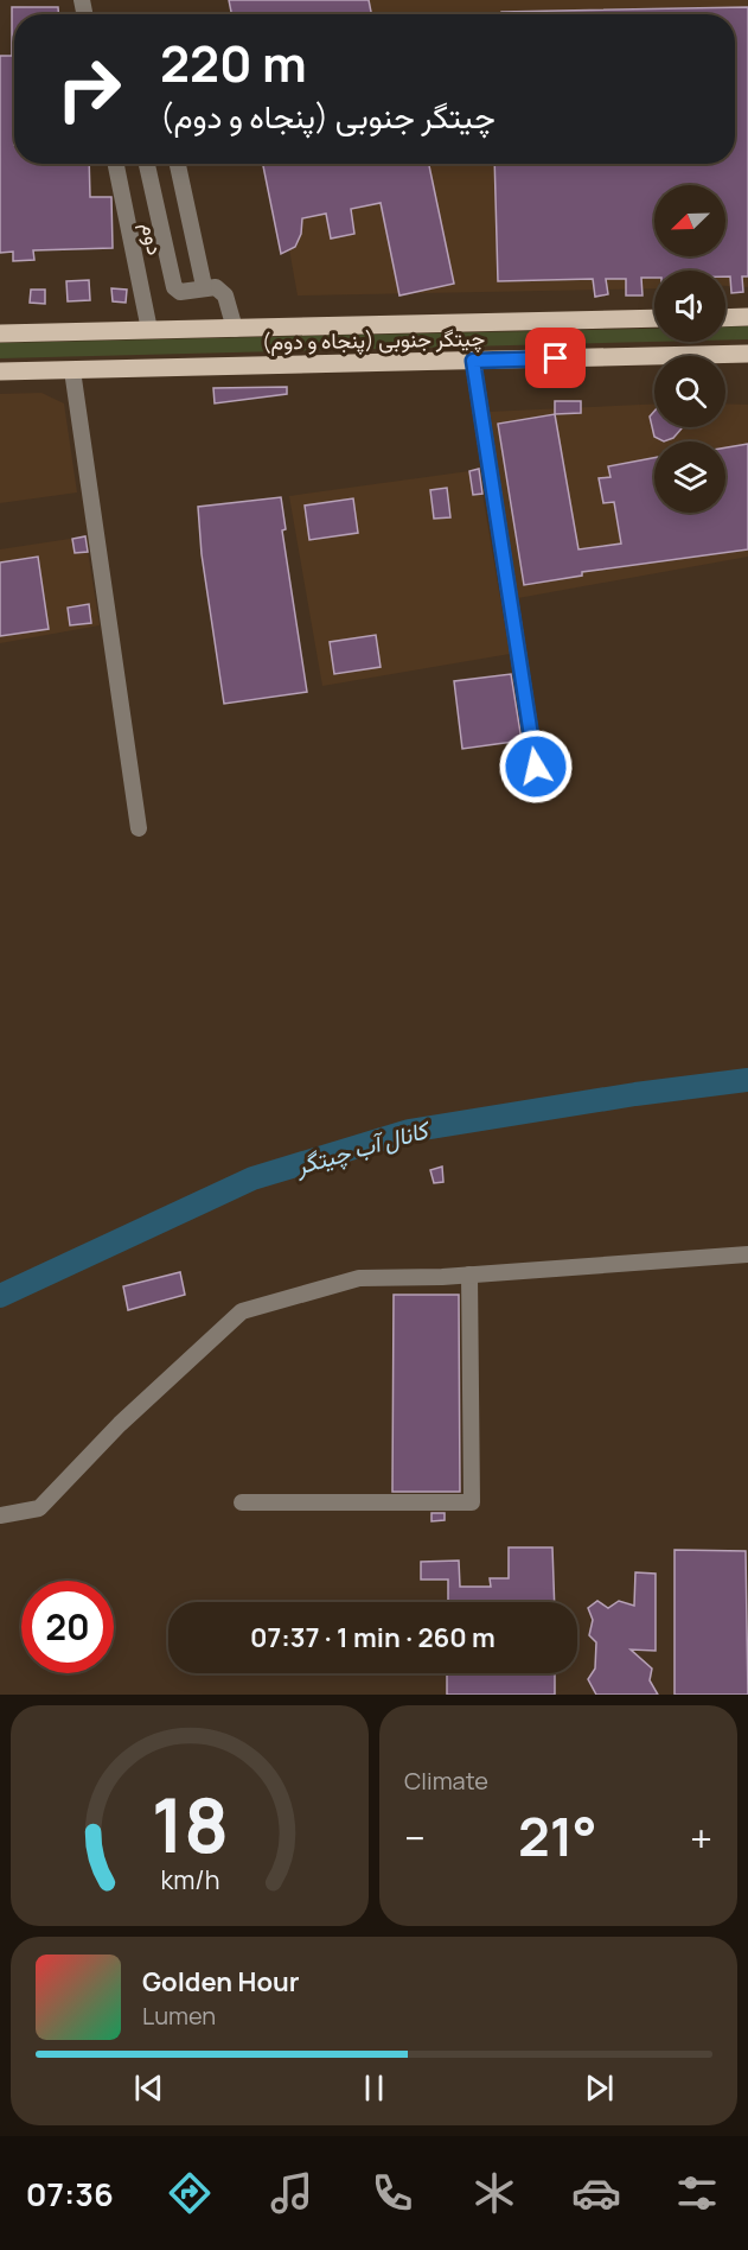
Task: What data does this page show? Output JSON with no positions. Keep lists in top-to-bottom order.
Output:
{
  "streets": {
    "main road": ["چیتگر جنوبی (پنجاه و دوم)"],
    "lane": ["دوم"]
  },
  "crossings": [
    ["دوم", "چیتگر جنوبی (پنجاه و دوم)"]
  ],
  "water": ["کانال آب چیتگر"],
  "north": "bottom left",
  "page": {
    "turn": ["220 m", "چیتگر جنوبی (پنجاه و دوم)"],
    "limit": "20",
    "trip": "07:37 · 1 min · 260 m",
    "tile": "Climate",
    "heat": ["−", "21°", "+"],
    "song": ["Golden Hour", "Lumen"],
    "tabs": "07:36",
    "gauge": ["18", "km/h"]
  }
}
